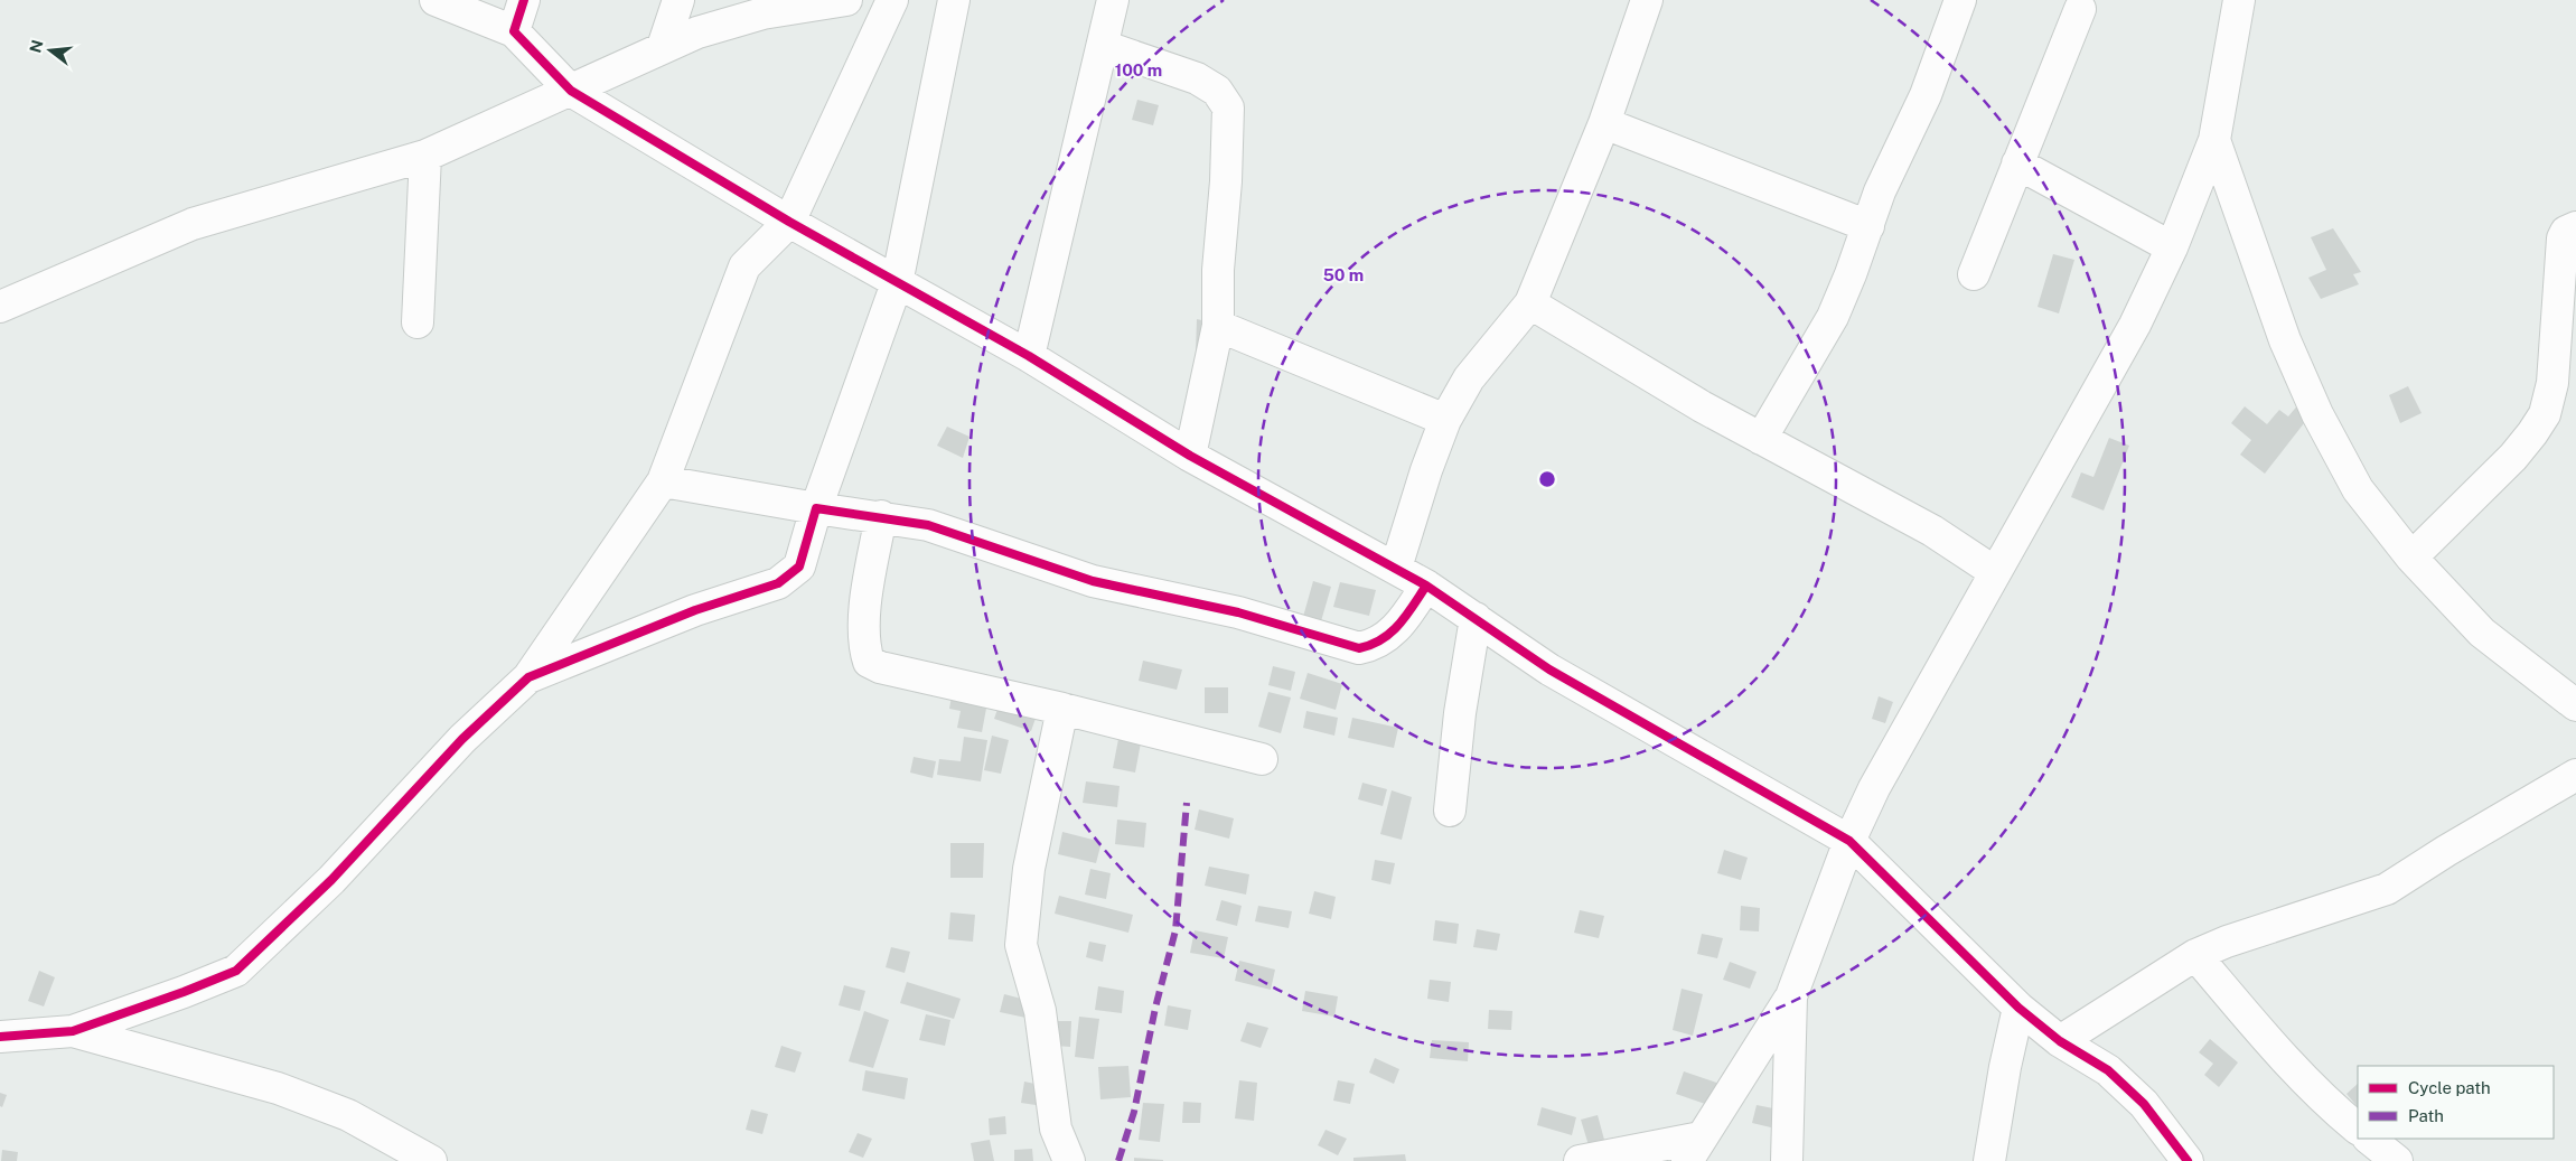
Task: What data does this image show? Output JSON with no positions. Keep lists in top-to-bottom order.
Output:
{
  "legend": ["Cycle path", "Path"],
  "north": "left",
  "rings": ["100 m", "50 m"]
}
